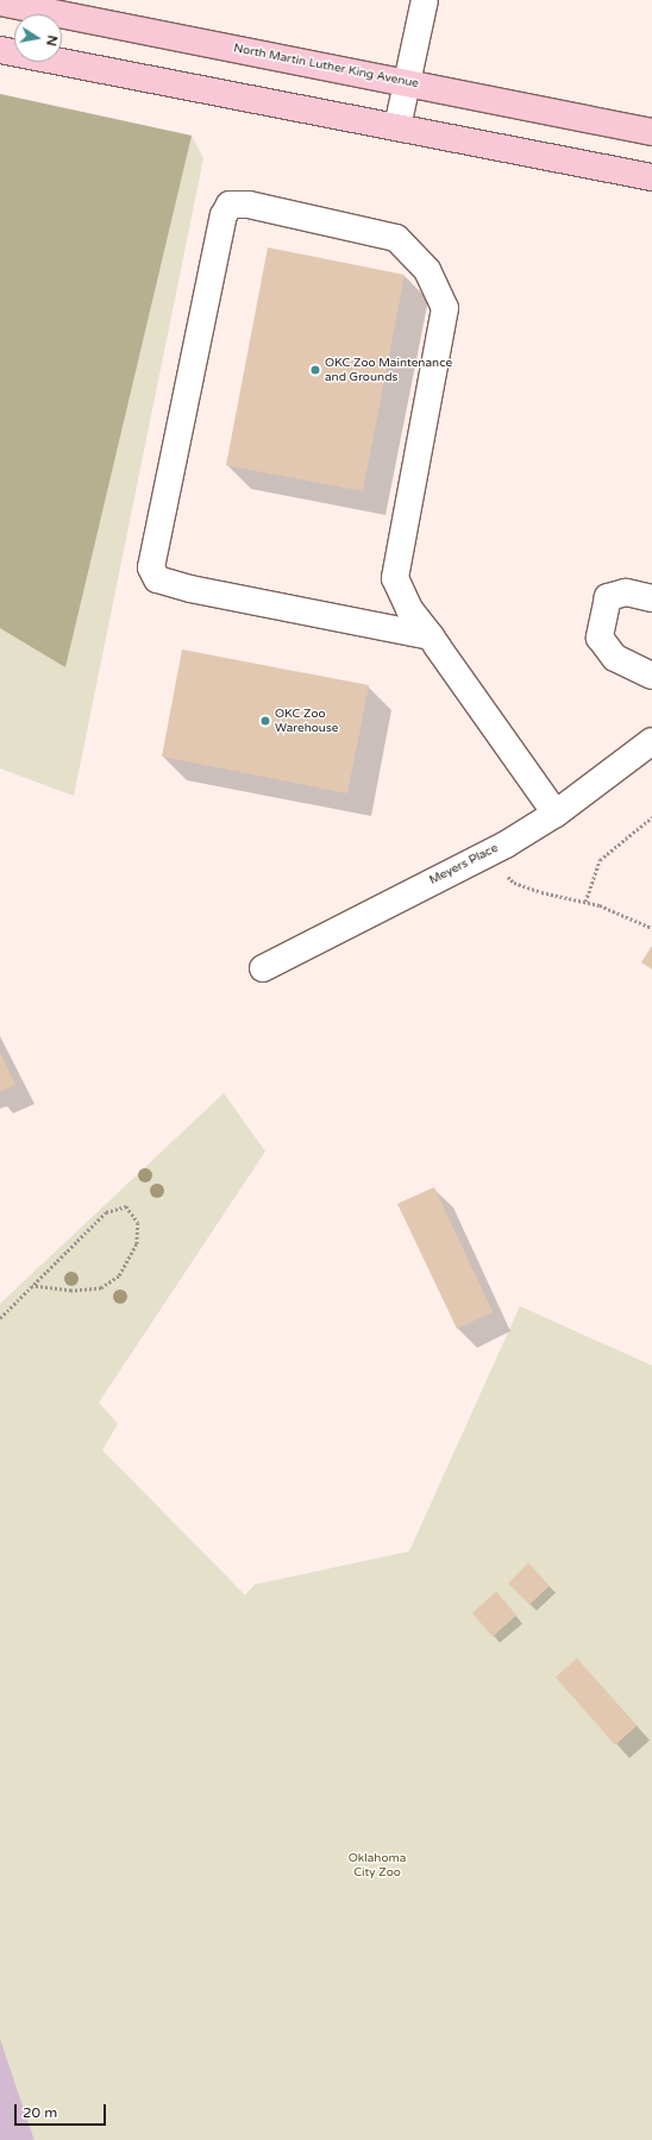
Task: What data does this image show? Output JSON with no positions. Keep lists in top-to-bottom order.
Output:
{
  "streets": {
    "main road": ["North Martin Luther King Avenue"],
    "street": ["Meyers Place"]
  },
  "parks": ["Oklahoma City Zoo"],
  "places": ["OKC Zoo Maintenance and Grounds", "OKC Zoo Warehouse"],
  "scale_bar": "20 m",
  "north": "right"
}
